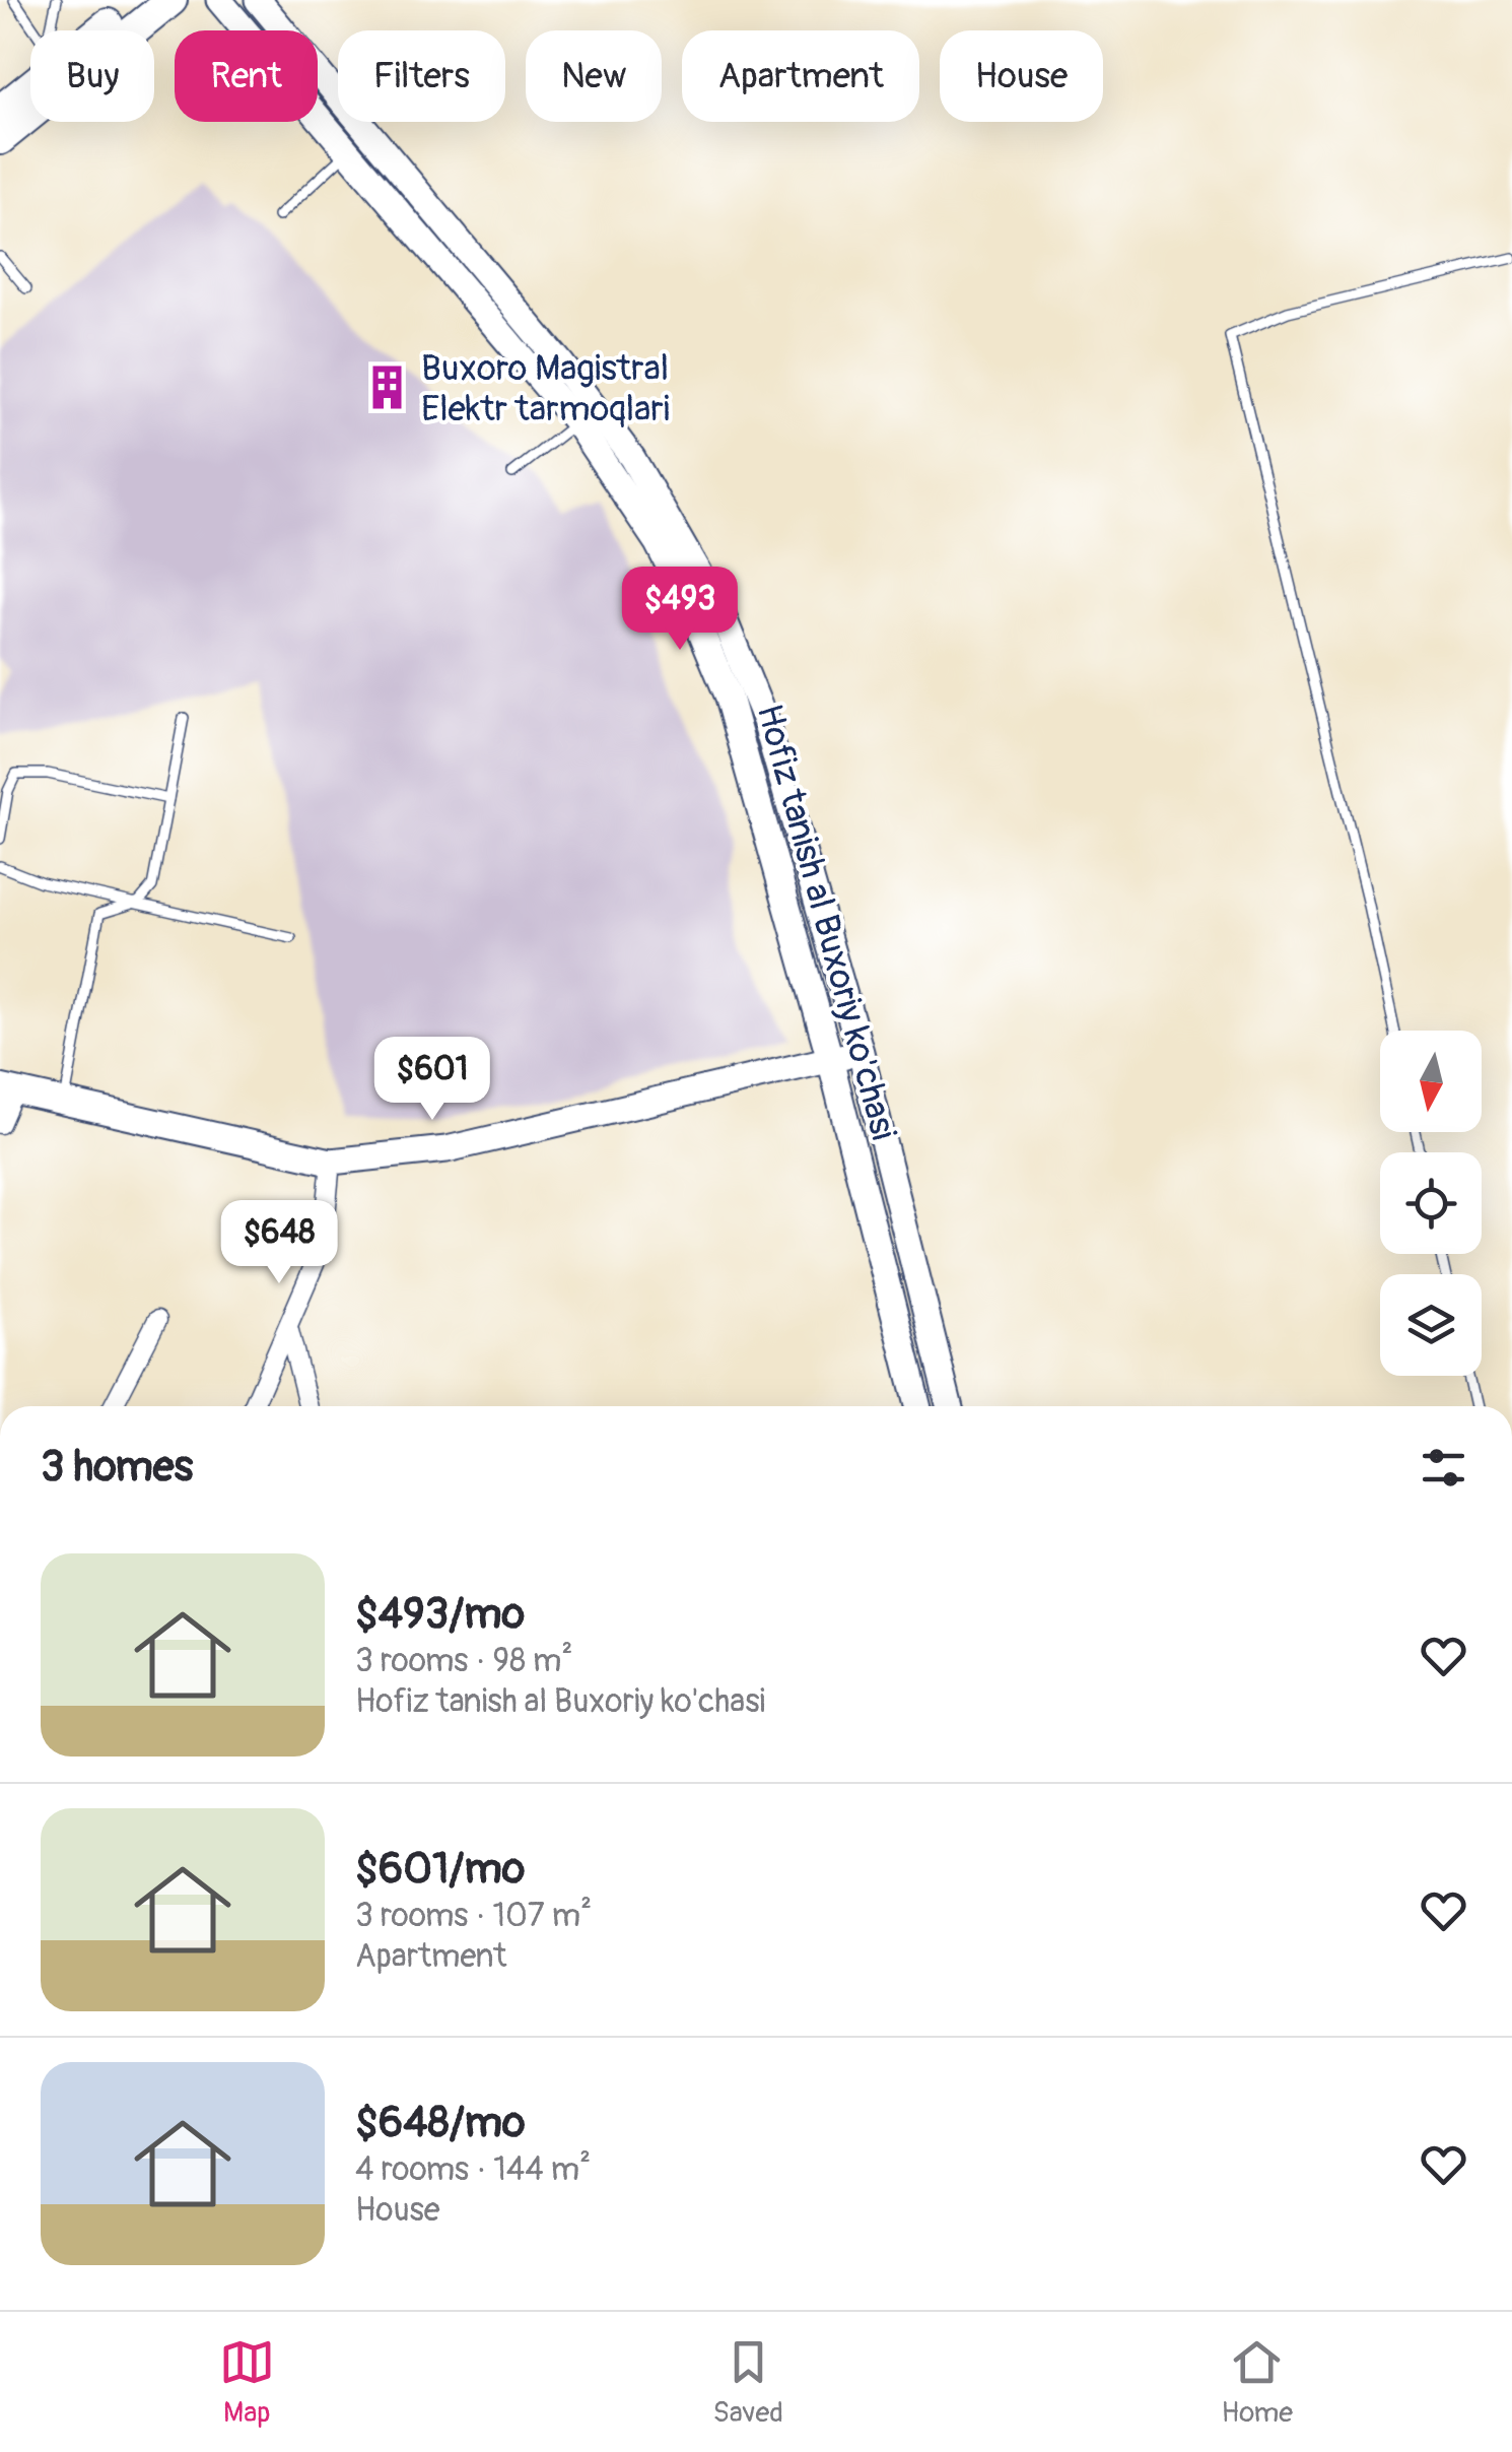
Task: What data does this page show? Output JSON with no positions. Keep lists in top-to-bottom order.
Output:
{
  "streets": {
    "main road": ["Hofiz tanish al Buxoriy ko'chasi"]
  },
  "places": {
    "building": ["Buxoro Magistral Elektr tarmoqlari"]
  },
  "north": "bottom",
  "page": {
    "chip": [
      "Buy",
      "Rent",
      "Filters",
      "New",
      "Apartment",
      "House"
    ],
    "price": ["$493", "$601", "$648"],
    "heading": "3 homes",
    "list": [
      {
        "name": "$493/mo",
        "note": "3 rooms · 98 m² · Hofiz tanish al Buxoriy ko'chasi"
      },
      {
        "name": "$601/mo",
        "note": "3 rooms · 107 m² · Apartment"
      },
      {
        "name": "$648/mo",
        "note": "4 rooms · 144 m² · House"
      }
    ],
    "tabs": ["Map", "Saved", "Home"]
  }
}
